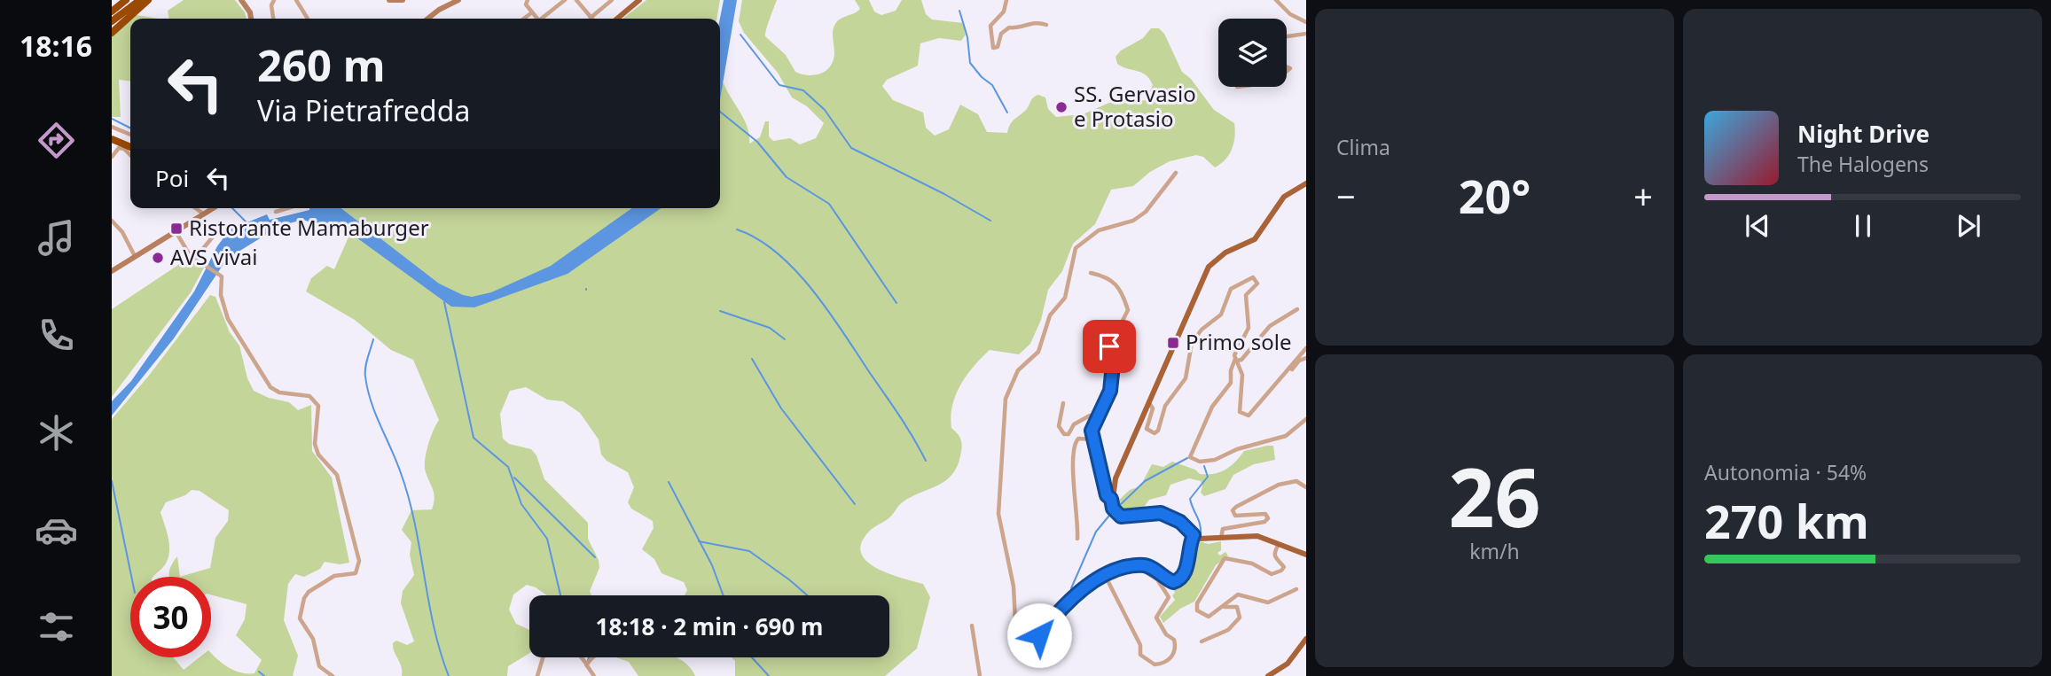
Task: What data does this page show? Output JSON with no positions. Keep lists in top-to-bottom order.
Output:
{
  "places": {
    "other": ["SS. Gervasio e Protasio", "AVS vivai"],
    "transit": ["Ristorante Mamaburger", "Primo sole"]
  },
  "page": {
    "tabs": "18:16",
    "tile": [
      "Clima",
      ["26", "km/h"],
      ["Autonomia · 54%", "270 km"]
    ],
    "turn": ["260 m", "Via Pietrafredda"],
    "song": ["Night Drive", "The Halogens"],
    "then": "Poi",
    "heat": ["−", "20°", "+"],
    "limit": "30",
    "trip": "18:18 · 2 min · 690 m"
  }
}
